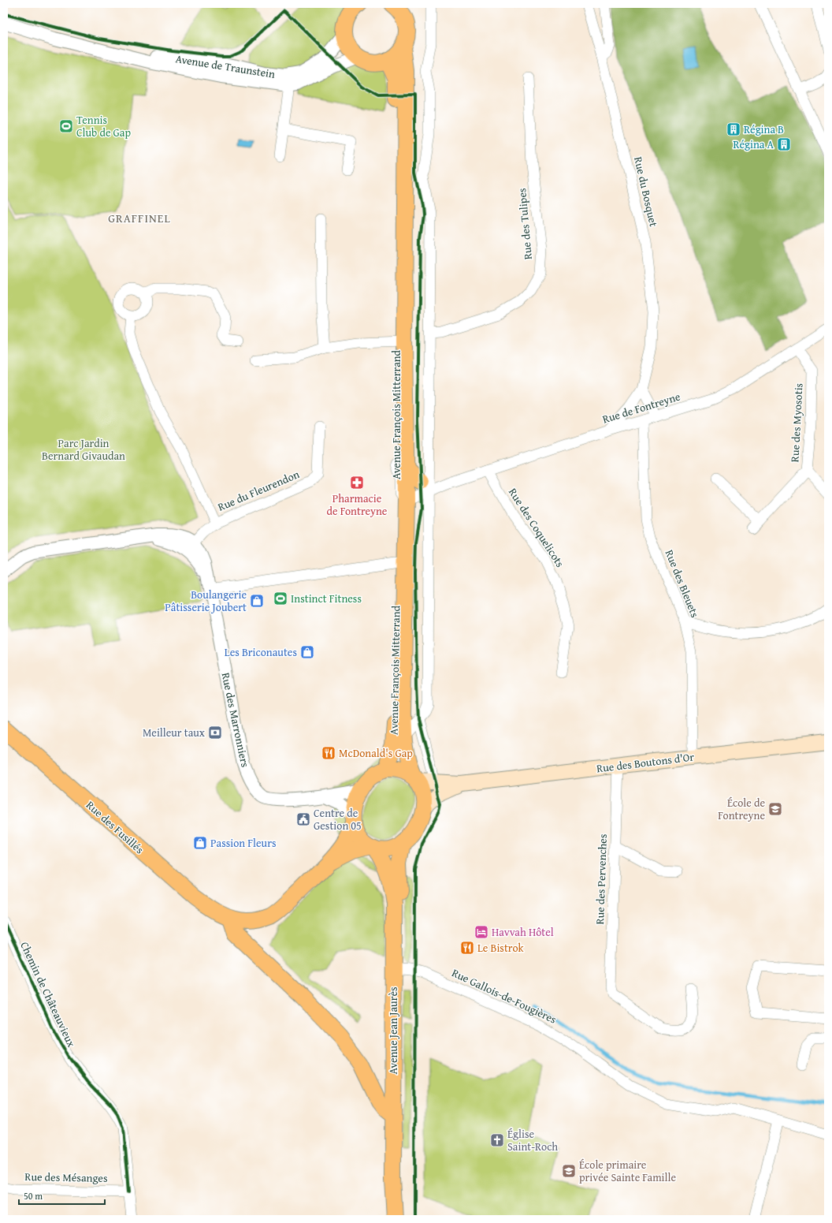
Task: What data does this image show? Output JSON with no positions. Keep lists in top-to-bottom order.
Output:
{
  "streets": {
    "main road": [
      "Avenue François Mitterrand",
      "Rue des Boutons d'Or",
      "Rue des Fusillés",
      "Avenue Jean Jaurès"
    ],
    "street": [
      "Avenue de Traunstein",
      "Rue du Bosquet",
      "Rue des Tulipes",
      "Rue de Fontreyne",
      "Rue des Myosotis",
      "Rue du Fleurendon",
      "Rue des Coquelicots",
      "Rue des Bleuets",
      "Rue des Marronniers",
      "Rue des Pervenches",
      "Chemin de Châteauvieux",
      "Rue Gallois-de-Fougières",
      "Rue des Mésanges"
    ]
  },
  "crossings": [
    ["Rue du Bosquet", "Rue de Fontreyne"],
    ["Rue de Fontreyne", "Avenue François Mitterrand"],
    ["Rue de Fontreyne", "Rue des Myosotis"],
    ["Rue de Fontreyne", "Rue des Coquelicots"],
    ["Rue de Fontreyne", "Rue des Bleuets"],
    ["Avenue François Mitterrand", "Rue des Marronniers"],
    ["Avenue François Mitterrand", "Rue des Boutons d'Or"],
    ["Avenue François Mitterrand", "Avenue Jean Jaurès"],
    ["Rue du Fleurendon", "Rue des Marronniers"],
    ["Rue des Bleuets", "Rue des Boutons d'Or"],
    ["Rue des Marronniers", "Rue des Boutons d'Or"],
    ["Rue des Marronniers", "Avenue Jean Jaurès"],
    ["Rue des Boutons d'Or", "Rue des Pervenches"],
    ["Rue des Boutons d'Or", "Avenue Jean Jaurès"],
    ["Chemin de Châteauvieux", "Rue des Mésanges"],
    ["Rue Gallois-de-Fougières", "Avenue Jean Jaurès"]
  ],
  "districts": ["GRAFFINEL"],
  "parks": ["Parc Jardin Bernard Givaudan"],
  "places": {
    "sports": ["Tennis Club de Gap", "Instinct Fitness"],
    "building": ["Régina B", "Régina A"],
    "pharmacy": ["Pharmacie de Fontreyne"],
    "shop": ["Boulangerie Pâtisserie Joubert", "Les Briconautes", "Passion Fleurs"],
    "bank": ["Meilleur taux"],
    "restaurant": ["McDonald's Gap", "Le Bistrok"],
    "school or university": ["École de Fontreyne", "École primaire privée Sainte Famille"],
    "public building": ["Centre de Gestion 05"],
    "hotel": ["Havvah Hôtel"],
    "church": ["Église Saint-Roch"]
  },
  "scale_bar": "50 m"
}
